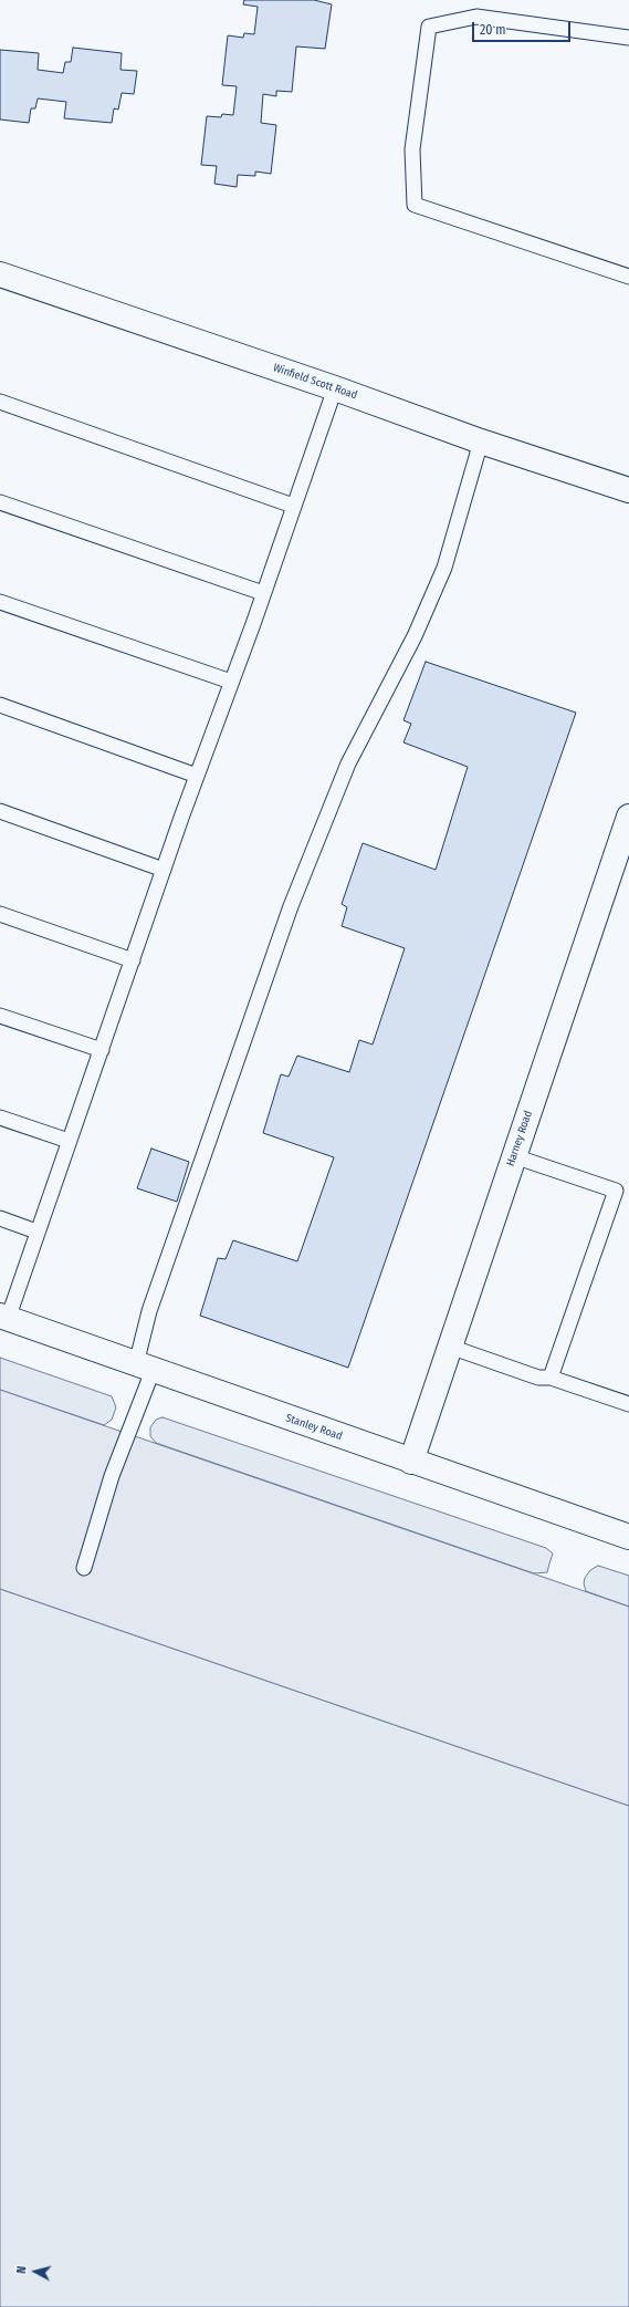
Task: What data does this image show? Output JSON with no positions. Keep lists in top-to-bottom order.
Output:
{
  "streets": {
    "street": ["Winfield Scott Road", "Harney Road", "Stanley Road"]
  },
  "crossings": [
    ["Harney Road", "Stanley Road"]
  ],
  "scale_bar": "20 m",
  "north": "left"
}
